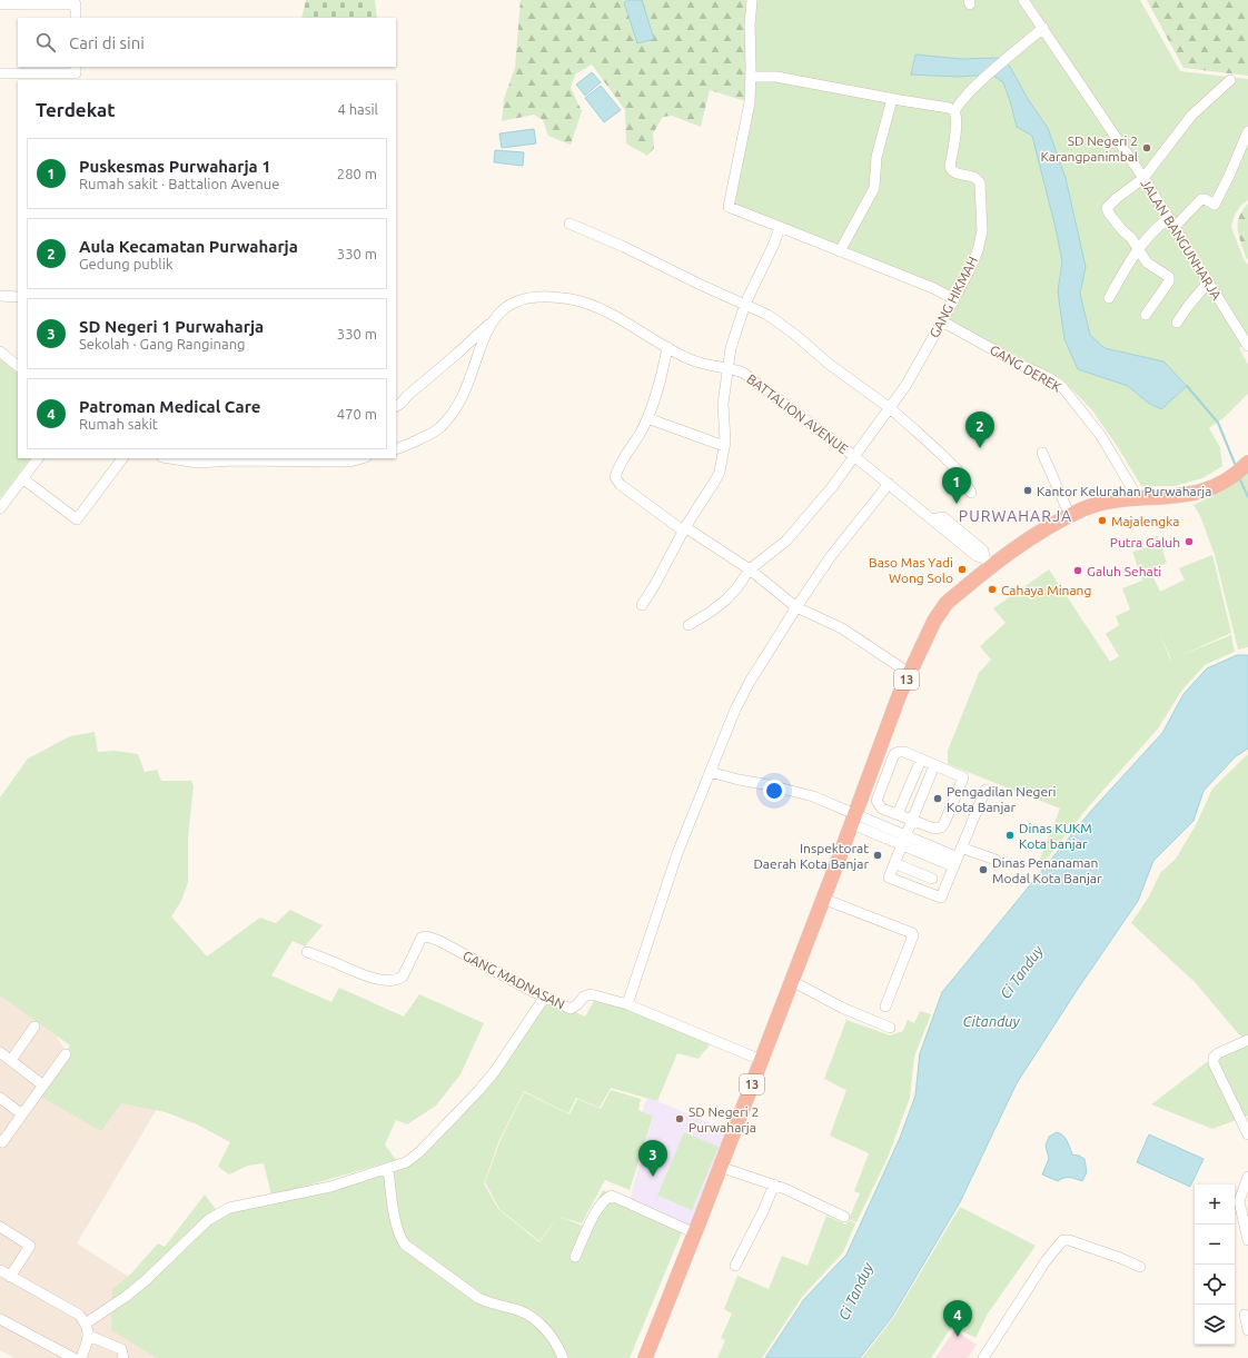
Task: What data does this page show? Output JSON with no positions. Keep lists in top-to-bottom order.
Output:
{
  "streets": {
    "highway": ["13"],
    "street": [
      "JALAN BANGUNHARJA",
      "GANG HIKMAH",
      "GANG DEREK",
      "BATTALION AVENUE",
      "GANG MADNASAN"
    ]
  },
  "crossings": [
    ["GANG HIKMAH", "GANG DEREK"],
    ["GANG HIKMAH", "BATTALION AVENUE"],
    ["GANG DEREK", "13"],
    ["BATTALION AVENUE", "13"],
    ["13", "GANG MADNASAN"]
  ],
  "districts": ["PURWAHARJA"],
  "water": ["Ci Tanduy", "Citanduy"],
  "places": [
    "SD Negeri 2 Karangpanimbal",
    "Kantor Kelurahan Purwaharja",
    "Majalengka",
    "Putra Galuh",
    "Baso Mas Yadi Wong Solo",
    "Galuh Sehati",
    "Cahaya Minang",
    "Pengadilan Negeri Kota Banjar",
    "Dinas KUKM Kota banjar",
    "Inspektorat Daerah Kota Banjar",
    "Dinas Penanaman Modal Kota Banjar",
    "SD Negeri 2 Purwaharja"
  ],
  "page": {
    "search": "Cari di sini",
    "heading": ["Terdekat", "4 hasil"],
    "list": [
      {
        "mark": "1",
        "name": "Puskesmas Purwaharja 1",
        "note": "Rumah sakit · Battalion Avenue",
        "value": "280 m"
      },
      {
        "mark": "2",
        "name": "Aula Kecamatan Purwaharja",
        "note": "Gedung publik",
        "value": "330 m"
      },
      {
        "mark": "3",
        "name": "SD Negeri 1 Purwaharja",
        "note": "Sekolah · Gang Ranginang",
        "value": "330 m"
      },
      {
        "mark": "4",
        "name": "Patroman Medical Care",
        "note": "Rumah sakit",
        "value": "470 m"
      }
    ],
    "pins": [
      "2",
      "1",
      "3",
      "4"
    ],
    "map_buttons": ["+", "−"]
  }
}
